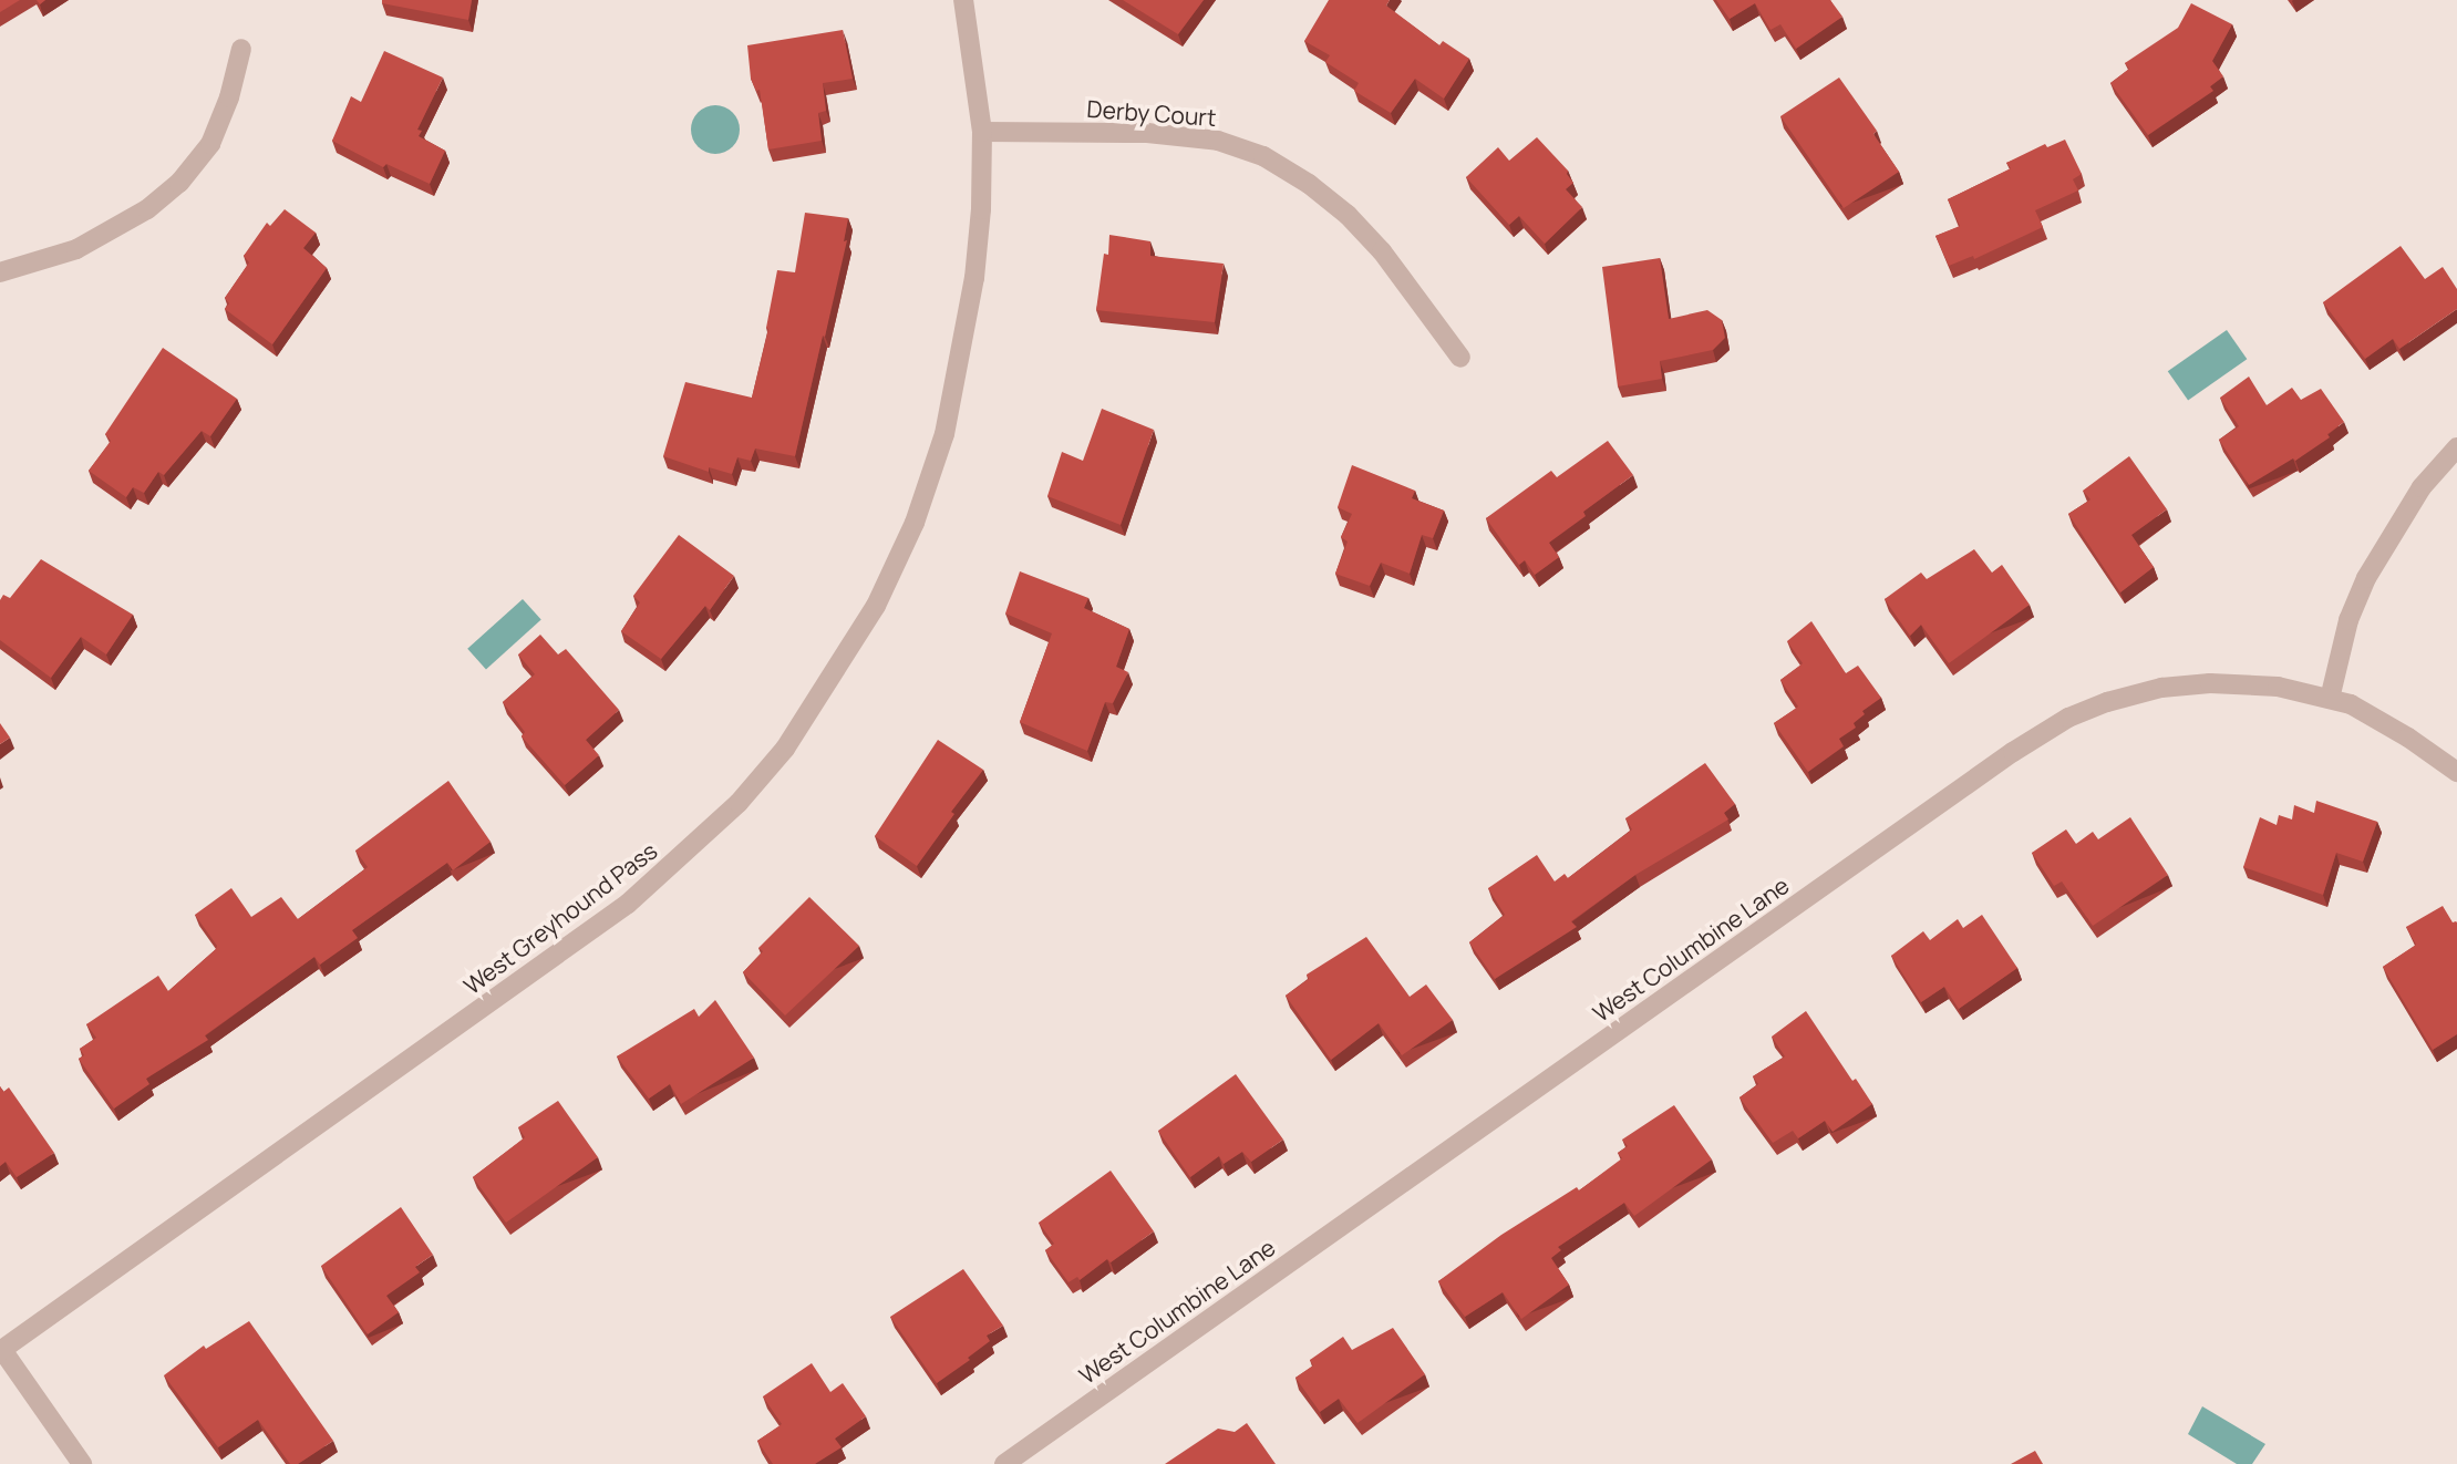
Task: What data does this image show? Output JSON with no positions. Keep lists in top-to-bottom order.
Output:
{
  "streets": {
    "street": ["Derby Court", "West Greyhound Pass", "West Columbine Lane"]
  },
  "crossings": [
    ["Derby Court", "West Greyhound Pass"]
  ]
}
